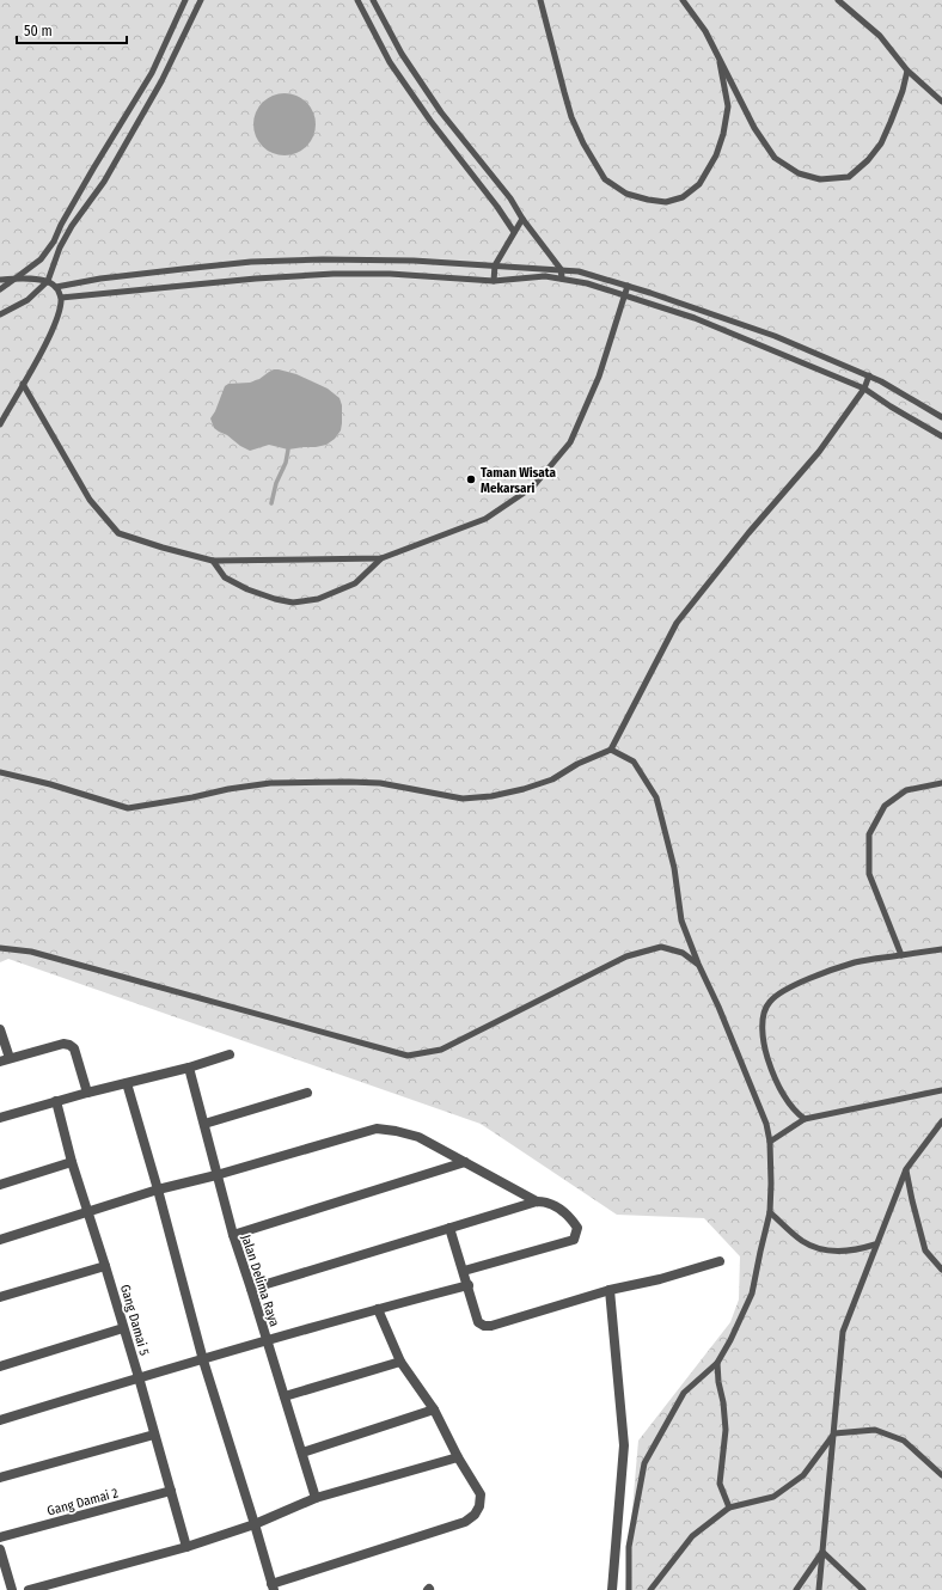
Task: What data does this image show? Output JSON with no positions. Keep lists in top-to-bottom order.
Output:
{
  "streets": {
    "street": ["Jalan Delima Raya", "Gang Damai 5", "Gang Damai 2"]
  },
  "crossings": [
    ["Gang Damai 5", "Gang Damai 2"]
  ],
  "places": ["Taman Wisata Mekarsari"],
  "scale_bar": "50 m"
}
